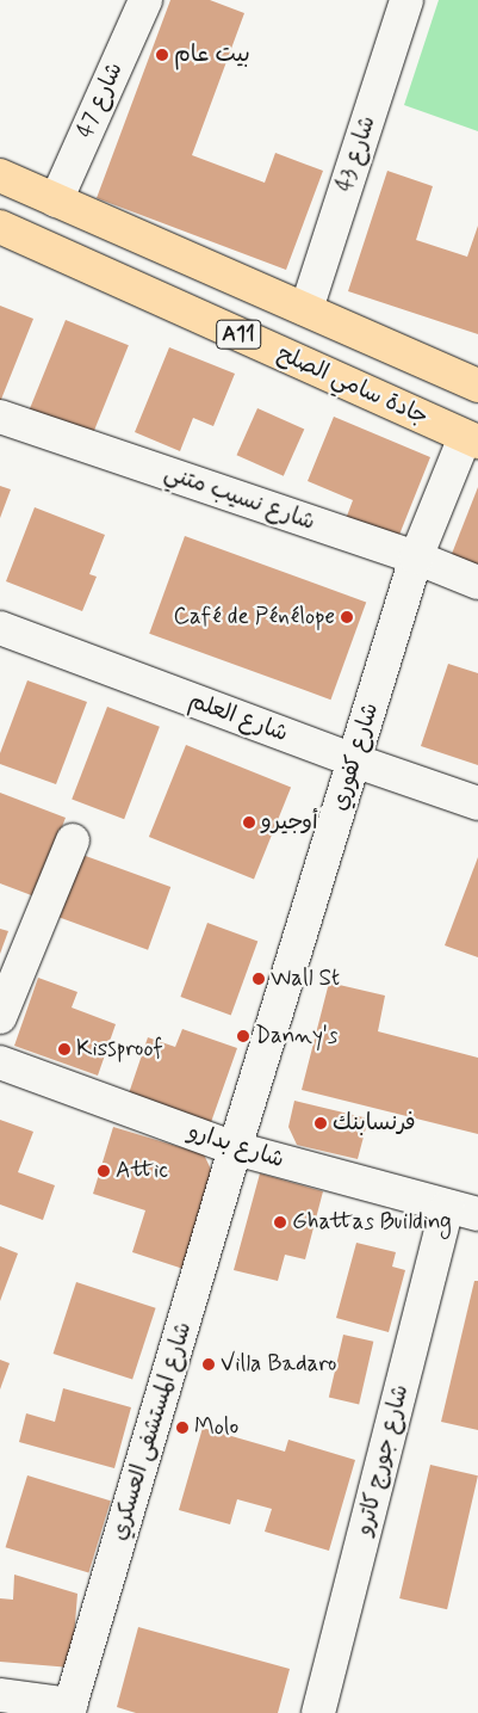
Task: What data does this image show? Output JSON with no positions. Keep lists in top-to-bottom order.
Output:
{
  "streets": {
    "highway": ["A11", "جادة سامي الصلح"],
    "street": [
      "شارع 47",
      "شارع 43",
      "شارع نسيب متني",
      "شارع العلم",
      "شارع كفوري",
      "شارع بدارو",
      "شارع المستشفى العسكري",
      "شارع جورج كاترو"
    ]
  },
  "crossings": [
    ["شارع 47", "A11"],
    ["شارع 43", "A11"],
    ["جادة سامي الصلح", "شارع كفوري"],
    ["شارع نسيب متني", "شارع كفوري"],
    ["شارع العلم", "شارع كفوري"],
    ["شارع كفوري", "شارع بدارو"],
    ["شارع كفوري", "شارع المستشفى العسكري"],
    ["شارع بدارو", "شارع المستشفى العسكري"],
    ["شارع بدارو", "شارع جورج كاترو"]
  ],
  "places": [
    "بيت عام",
    "Café de Pénélope",
    "أوجيرو",
    "Wall St",
    "Danny's",
    "Kissproof",
    "فرنسابنك",
    "Attic",
    "Ghattas Building",
    "Villa Badaro",
    "Molo"
  ]
}
